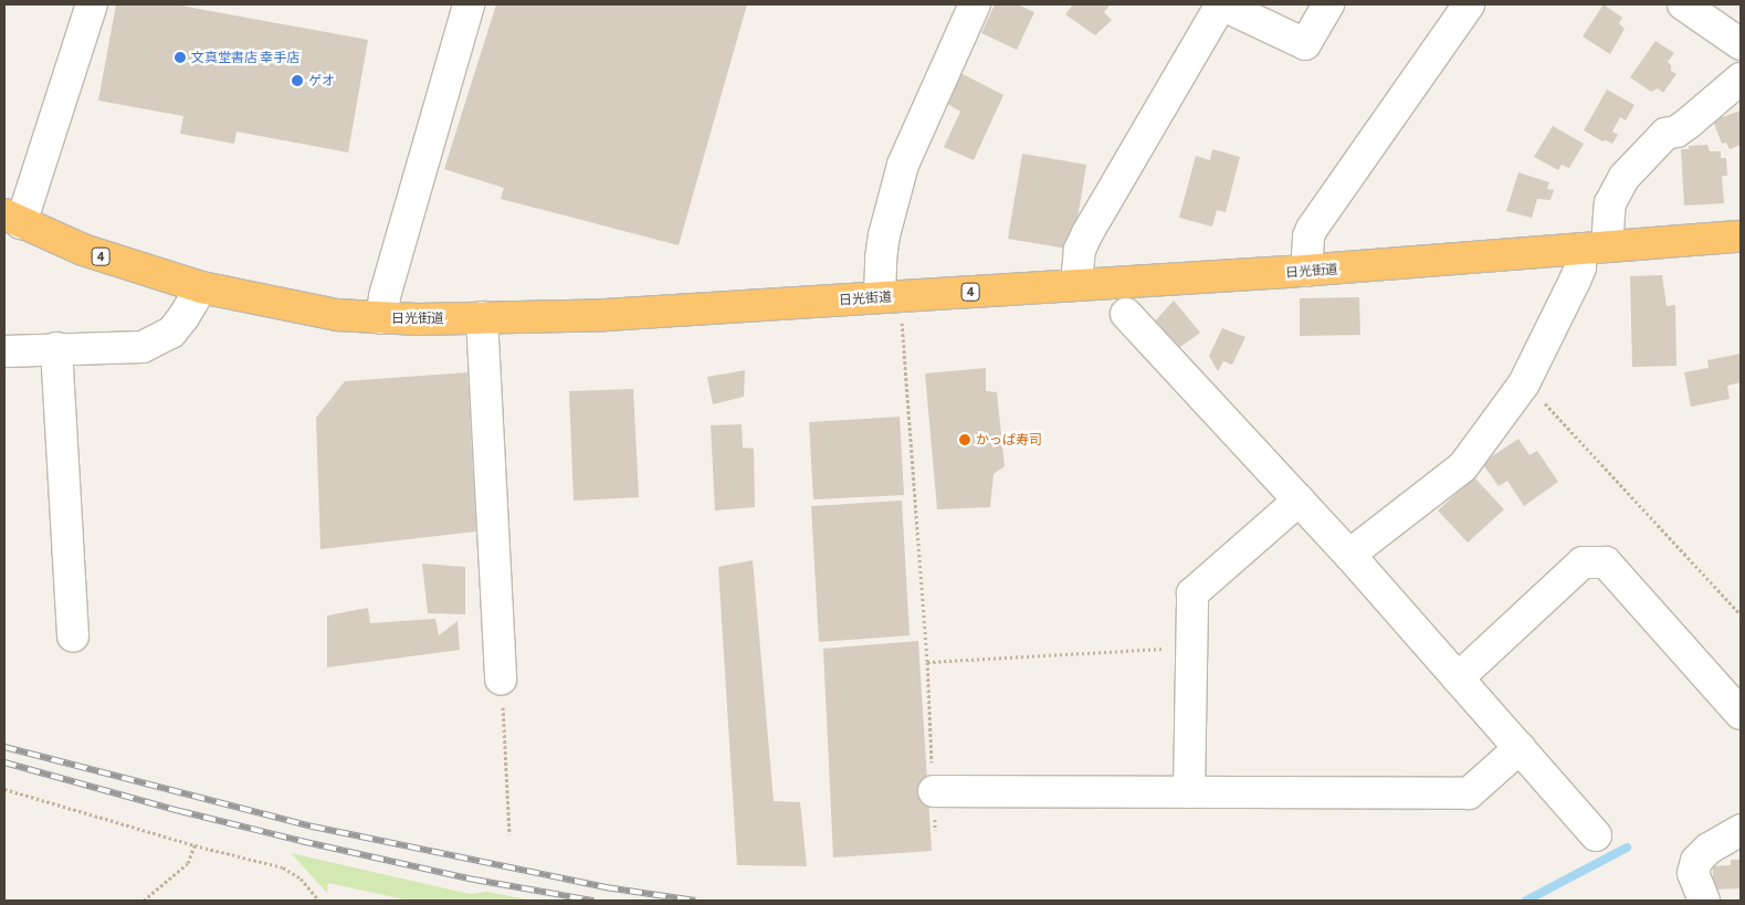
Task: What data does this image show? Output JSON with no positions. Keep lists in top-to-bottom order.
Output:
{
  "streets": {
    "highway": ["4", "日光街道"]
  },
  "places": ["文真堂書店 幸手店", "ゲオ", "かっぱ寿司"]
}
